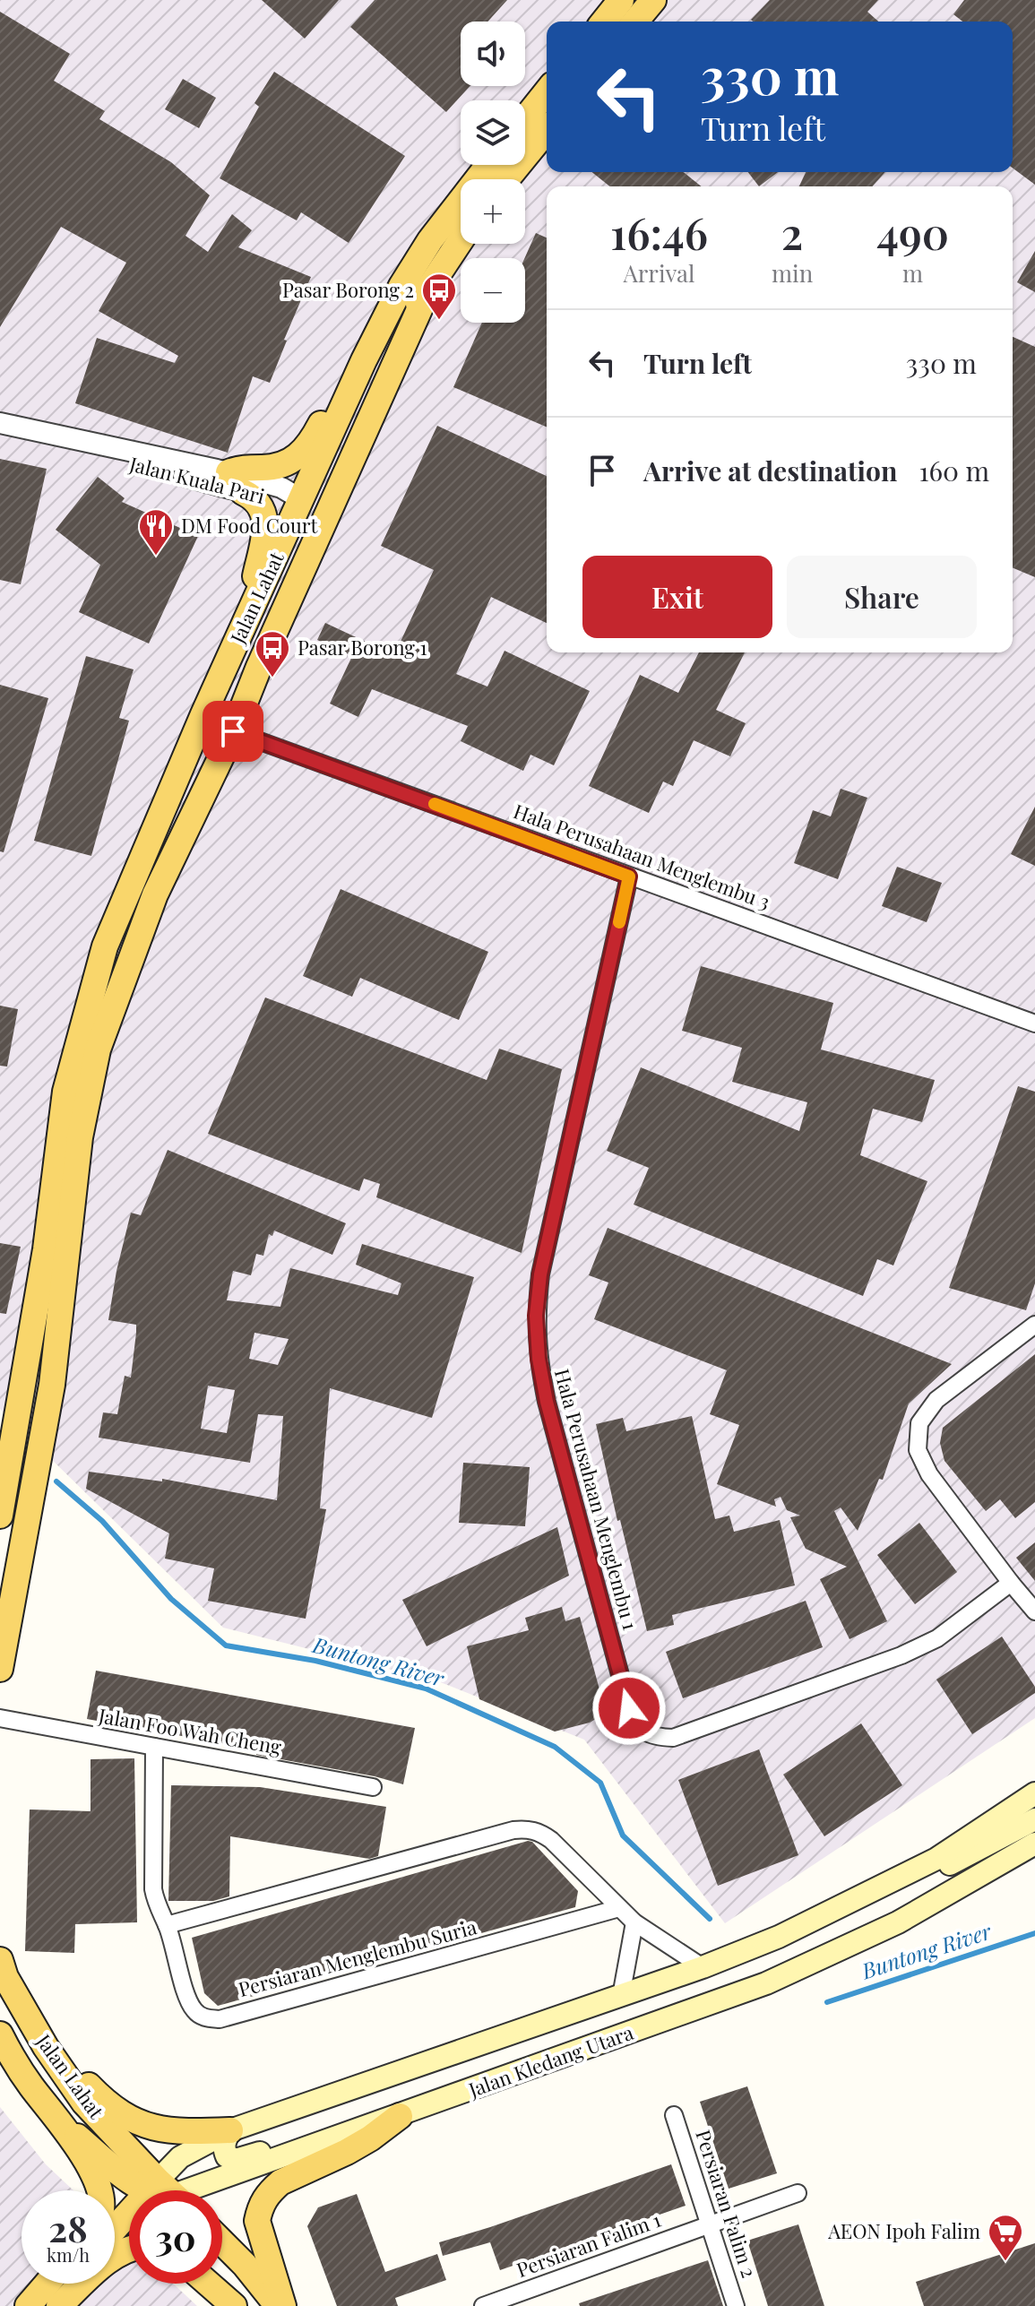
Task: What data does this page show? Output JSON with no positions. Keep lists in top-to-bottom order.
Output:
{
  "streets": {
    "main road": ["Jalan Lahat", "Jalan Kledang Utara"],
    "street": [
      "Jalan Kuala Pari",
      "Hala Perusahaan Menglembu 3",
      "Hala Perusahaan Menglembu 1",
      "Jalan Foo Wah Cheng",
      "Persiaran Menglembu Suria",
      "Persiaran Falim 2",
      "Persiaran Falim 1"
    ]
  },
  "crossings": [
    ["Jalan Kuala Pari", "Jalan Lahat"],
    ["Hala Perusahaan Menglembu 3", "Hala Perusahaan Menglembu 1"],
    ["Jalan Foo Wah Cheng", "Persiaran Menglembu Suria"],
    ["Persiaran Falim 2", "Persiaran Falim 1"]
  ],
  "water": ["Buntong River"],
  "places": {
    "bus stop": ["Pasar Borong 2", "Pasar Borong 1"],
    "restaurant": ["DM Food Court"],
    "supermarket": ["AEON Ipoh Falim"]
  },
  "page": {
    "map_buttons": ["+", "−"],
    "turn": ["330 m", "Turn left"],
    "eta": [
      "16:46",
      "Arrival",
      "2",
      "min",
      "490",
      "m"
    ],
    "list": [
      {
        "name": "Turn left",
        "value": "330 m"
      },
      {
        "name": "Arrive at destination",
        "value": "160 m"
      }
    ],
    "buttons": ["Exit", "Share"],
    "speed": "28 km/h",
    "limit": "30"
  }
}
